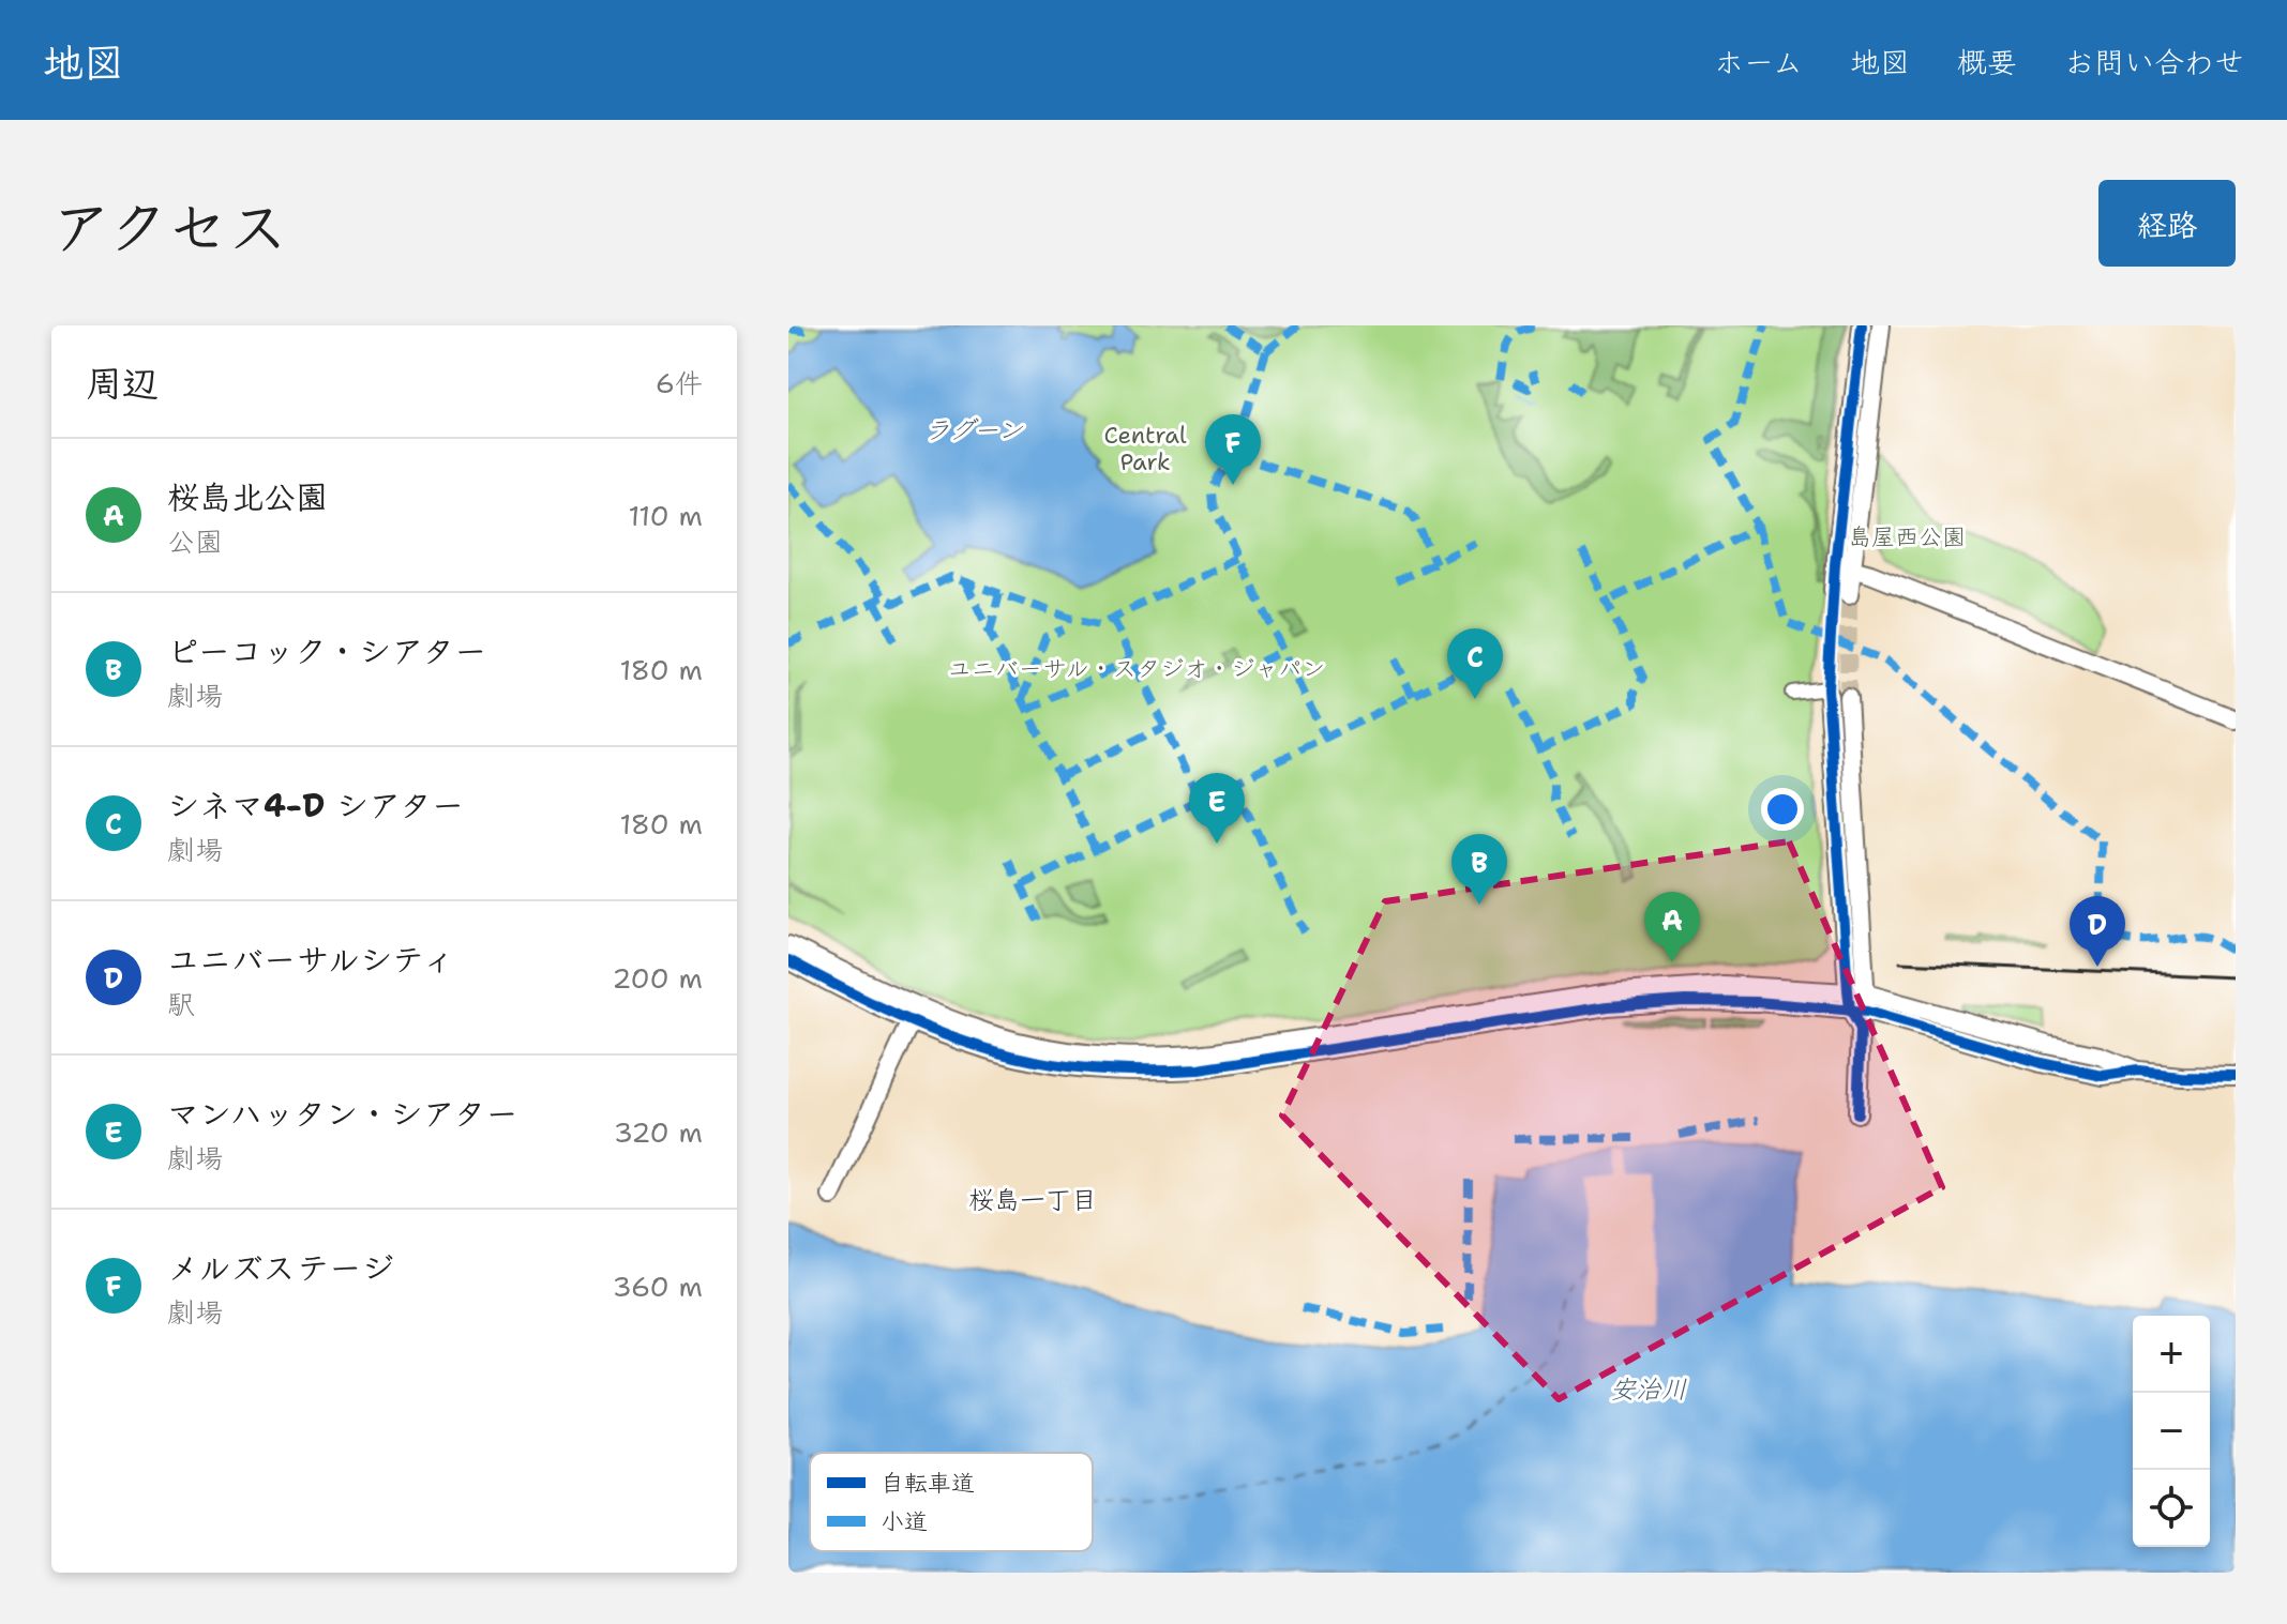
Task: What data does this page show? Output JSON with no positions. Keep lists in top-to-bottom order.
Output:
{
  "districts": ["桜島一丁目"],
  "water": ["ラグーン", "安治川"],
  "parks": ["Central Park", "島屋西公園", "ユニバーサル・スタジオ・ジャパン"],
  "legend": ["自転車道", "小道"],
  "page": {
    "header": "地図",
    "nav": [
      "ホーム",
      "地図",
      "概要",
      "お問い合わせ"
    ],
    "title": "アクセス",
    "buttons": "経路",
    "heading": ["周辺", "6件"],
    "pins": [
      "F",
      "C",
      "E",
      "B",
      "A",
      "D"
    ],
    "list": [
      {
        "mark": "A",
        "name": "桜島北公園",
        "note": "公園",
        "value": "110 m"
      },
      {
        "mark": "B",
        "name": "ピーコック・シアター",
        "note": "劇場",
        "value": "180 m"
      },
      {
        "mark": "C",
        "name": "シネマ4-D シアター",
        "note": "劇場",
        "value": "180 m"
      },
      {
        "mark": "D",
        "name": "ユニバーサルシティ",
        "note": "駅",
        "value": "200 m"
      },
      {
        "mark": "E",
        "name": "マンハッタン・シアター",
        "note": "劇場",
        "value": "320 m"
      },
      {
        "mark": "F",
        "name": "メルズステージ",
        "note": "劇場",
        "value": "360 m"
      }
    ],
    "map_buttons": ["+", "−"]
  }
}
